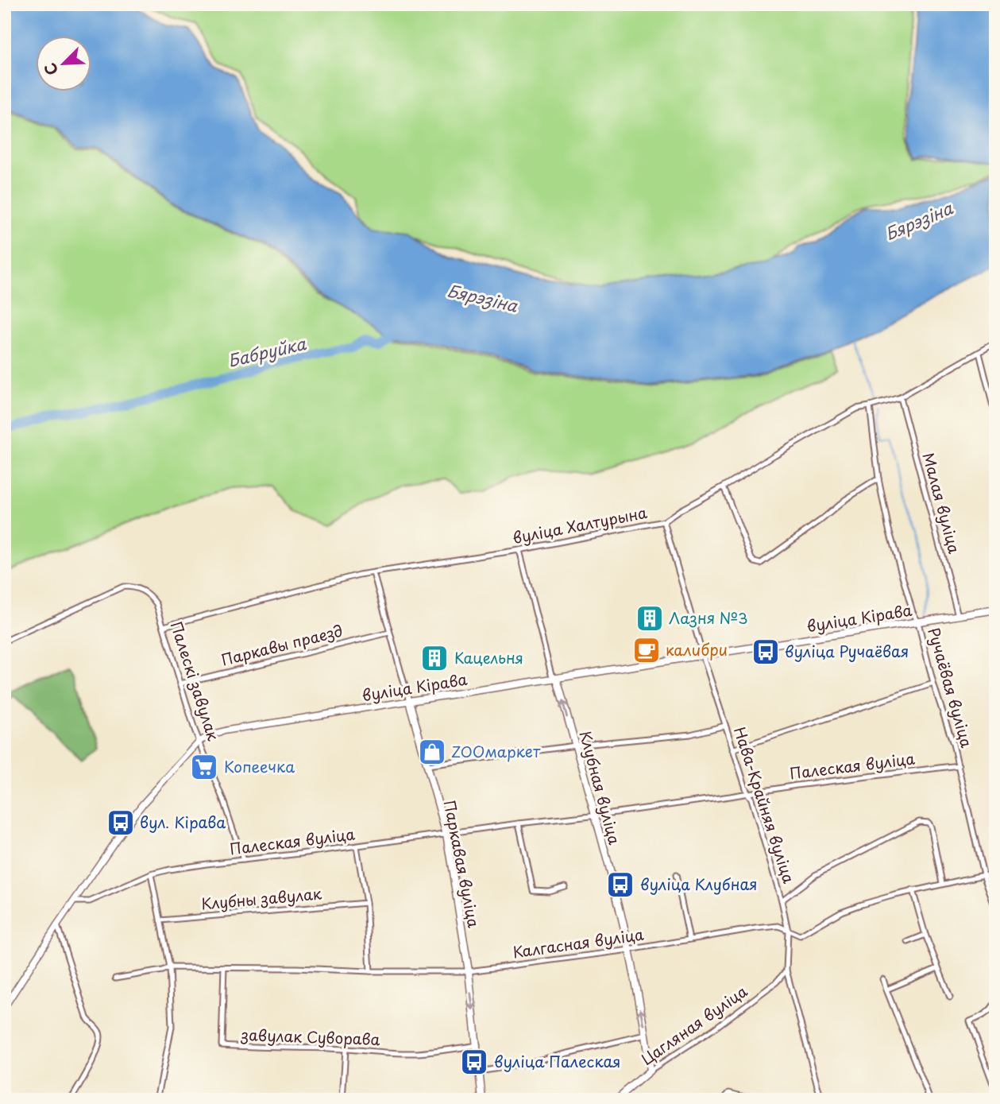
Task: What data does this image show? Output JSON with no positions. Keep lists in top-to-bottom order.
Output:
{
  "streets": {
    "main road": [
      "вуліца Кірава",
      "Клубная вуліца",
      "Паркавая вуліца",
      "Цагляная вуліца"
    ],
    "street": [
      "Малая вуліца",
      "вуліца Халтурына",
      "Паркавы праезд",
      "Палескі завулак",
      "Ручаёвая вуліца",
      "Палеская вуліца",
      "Нава-Крайняя вуліца",
      "Клубны завулак",
      "Калгасная вуліца",
      "завулак Суворава"
    ]
  },
  "crossings": [
    ["Малая вуліца", "вуліца Халтурына"],
    ["Малая вуліца", "вуліца Кірава"],
    ["вуліца Халтурына", "Палескі завулак"],
    ["вуліца Халтурына", "Ручаёвая вуліца"],
    ["вуліца Халтурына", "Клубная вуліца"],
    ["вуліца Халтурына", "Нава-Крайняя вуліца"],
    ["вуліца Халтурына", "Паркавая вуліца"],
    ["вуліца Кірава", "Палескі завулак"],
    ["вуліца Кірава", "Ручаёвая вуліца"],
    ["вуліца Кірава", "Палеская вуліца"],
    ["вуліца Кірава", "Клубная вуліца"],
    ["вуліца Кірава", "Нава-Крайняя вуліца"],
    ["вуліца Кірава", "Паркавая вуліца"],
    ["Паркавы праезд", "Палескі завулак"],
    ["Паркавы праезд", "Паркавая вуліца"],
    ["Палескі завулак", "Палеская вуліца"],
    ["Ручаёвая вуліца", "Палеская вуліца"],
    ["Палеская вуліца", "Клубная вуліца"],
    ["Палеская вуліца", "Нава-Крайняя вуліца"],
    ["Палеская вуліца", "Паркавая вуліца"],
    ["Клубная вуліца", "Калгасная вуліца"],
    ["Клубная вуліца", "Цагляная вуліца"],
    ["Нава-Крайняя вуліца", "Калгасная вуліца"],
    ["Нава-Крайняя вуліца", "Цагляная вуліца"],
    ["Паркавая вуліца", "Калгасная вуліца"],
    ["Паркавая вуліца", "завулак Суворава"],
    ["Калгасная вуліца", "завулак Суворава"]
  ],
  "water": ["Бярэзіна", "Бабруйка"],
  "places": {
    "building": ["Лазня №3", "Кацельня"],
    "cafe": ["калибри"],
    "bus stop": [
      "вуліца Ручаёвая",
      "вул. Кірава",
      "вуліца Клубная",
      "вуліца Палеская"
    ],
    "shop": ["ZOOмаркет"],
    "supermarket": ["Копеечка"]
  },
  "north": "bottom left"
}
